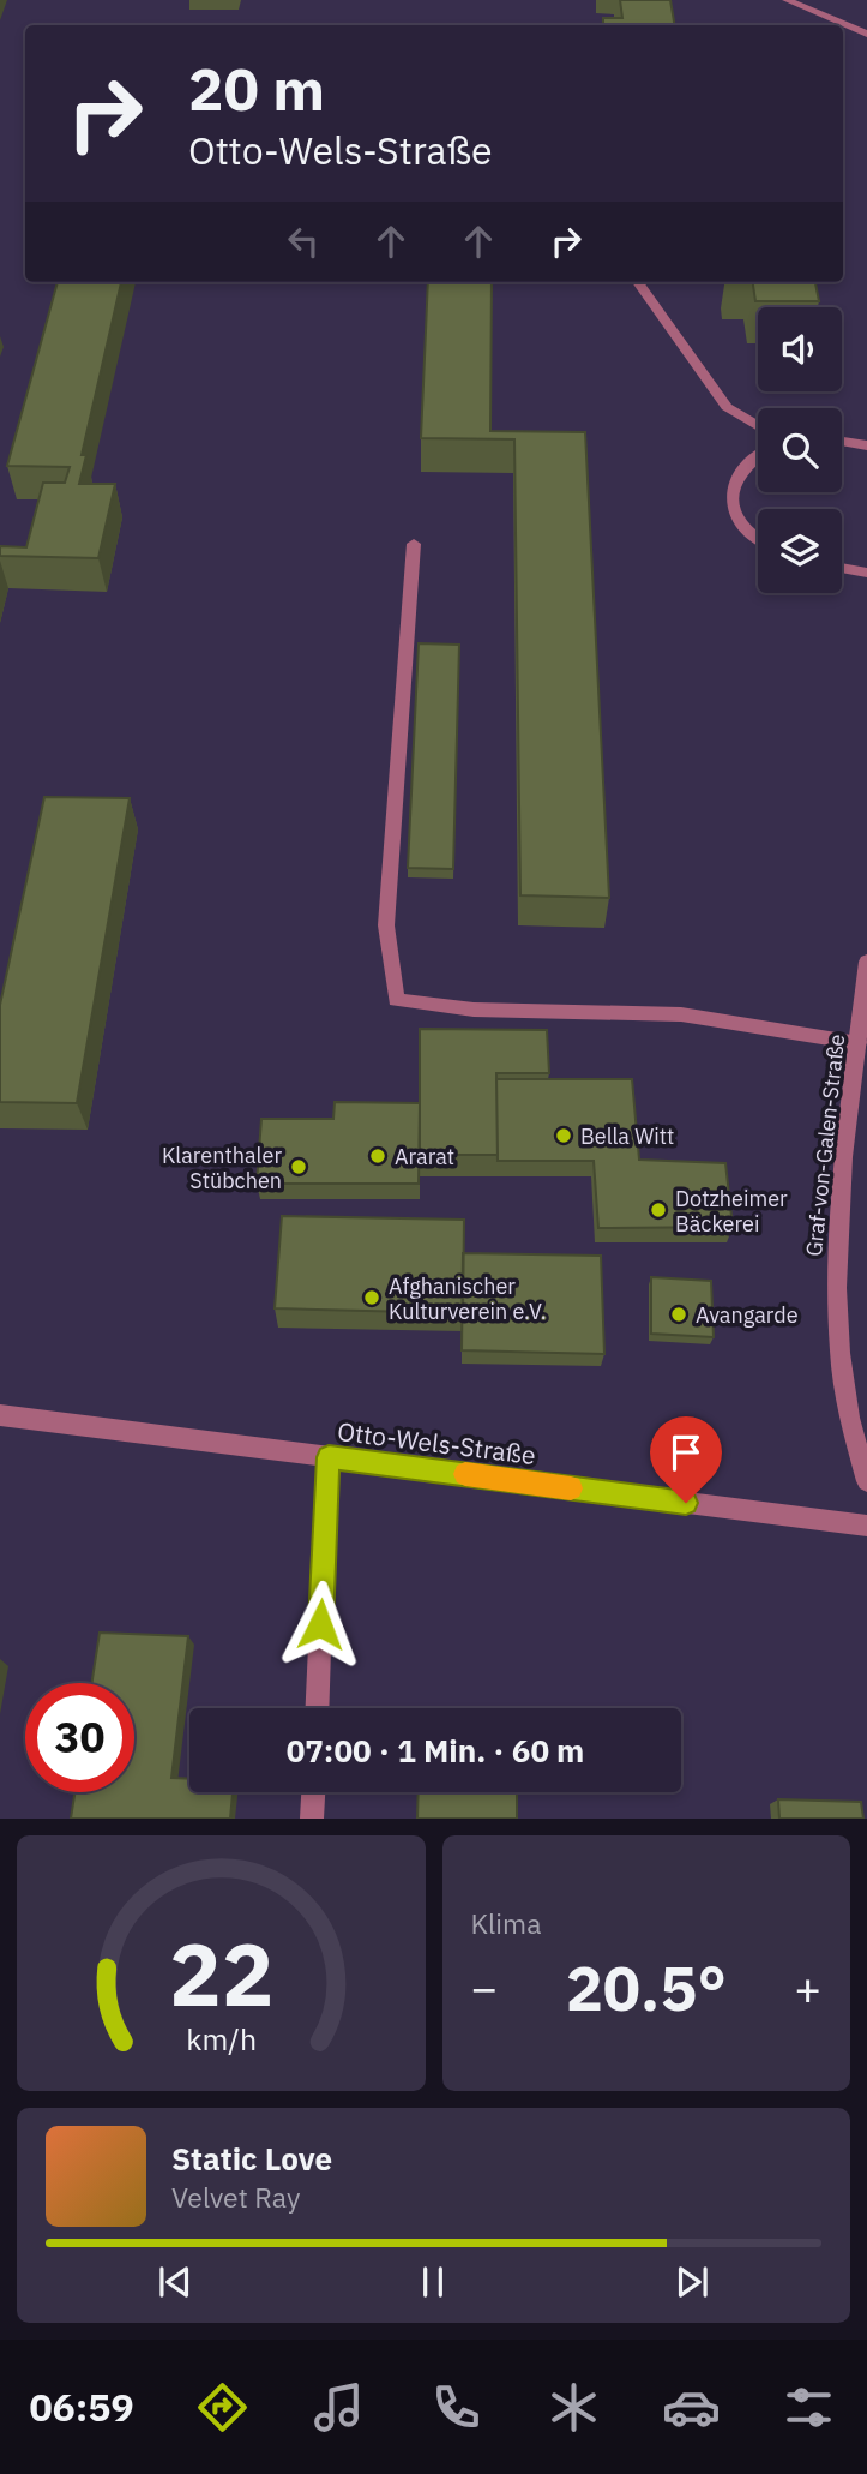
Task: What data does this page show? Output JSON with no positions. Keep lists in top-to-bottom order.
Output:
{
  "streets": {
    "street": ["Graf-von-Galen-Straße", "Otto-Wels-Straße"]
  },
  "places": [
    "Bella Witt",
    "Ararat",
    "Klarenthaler Stübchen",
    "Dotzheimer Bäckerei",
    "Afghanischer Kulturverein e.V.",
    "Avangarde"
  ],
  "page": {
    "turn": ["20 m", "Otto-Wels-Straße"],
    "limit": "30",
    "trip": "07:00 · 1 Min. · 60 m",
    "tile": "Klima",
    "heat": ["−", "20.5°", "+"],
    "song": ["Static Love", "Velvet Ray"],
    "tabs": "06:59",
    "gauge": ["22", "km/h"]
  }
}
